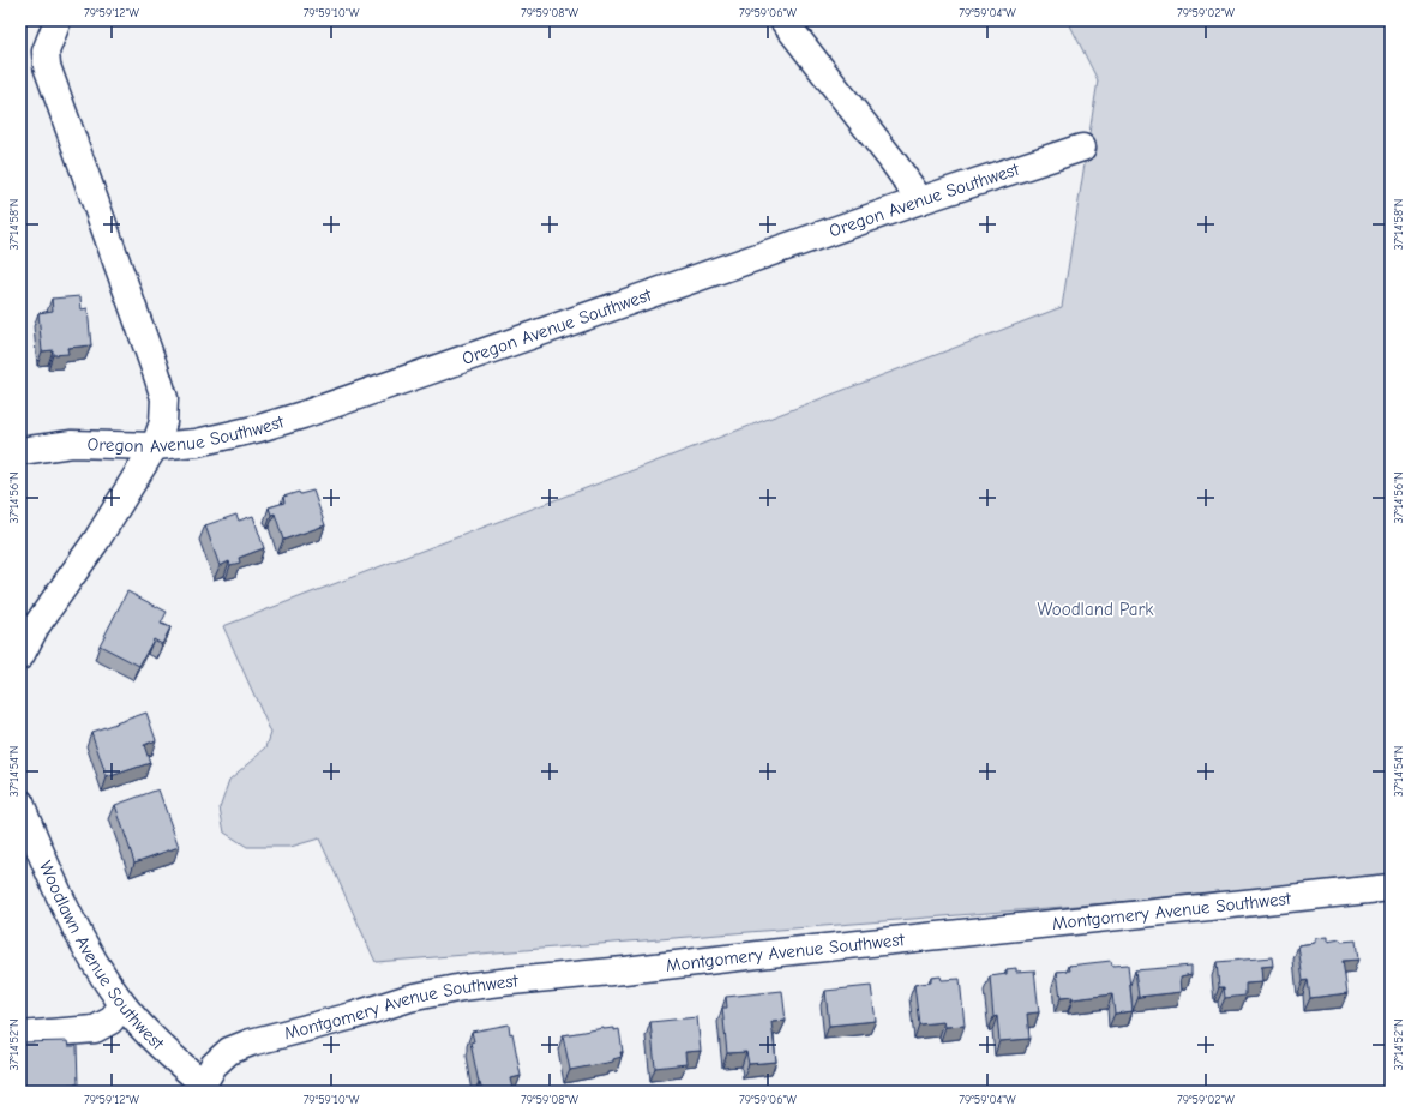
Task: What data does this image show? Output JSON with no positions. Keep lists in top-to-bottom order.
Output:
{
  "streets": {
    "street": ["Oregon Avenue Southwest", "Montgomery Avenue Southwest", "Woodlawn Avenue Southwest"]
  },
  "crossings": [
    ["Montgomery Avenue Southwest", "Woodlawn Avenue Southwest"]
  ],
  "parks": ["Woodland Park"],
  "coordinates": [
    "79°59'12\"W",
    "79°59'10\"W",
    "79°59'08\"W",
    "79°59'06\"W",
    "79°59'04\"W",
    "79°59'02\"W",
    "37°14'58\"N",
    "37°14'56\"N",
    "37°14'54\"N",
    "37°14'52\"N"
  ]
}
